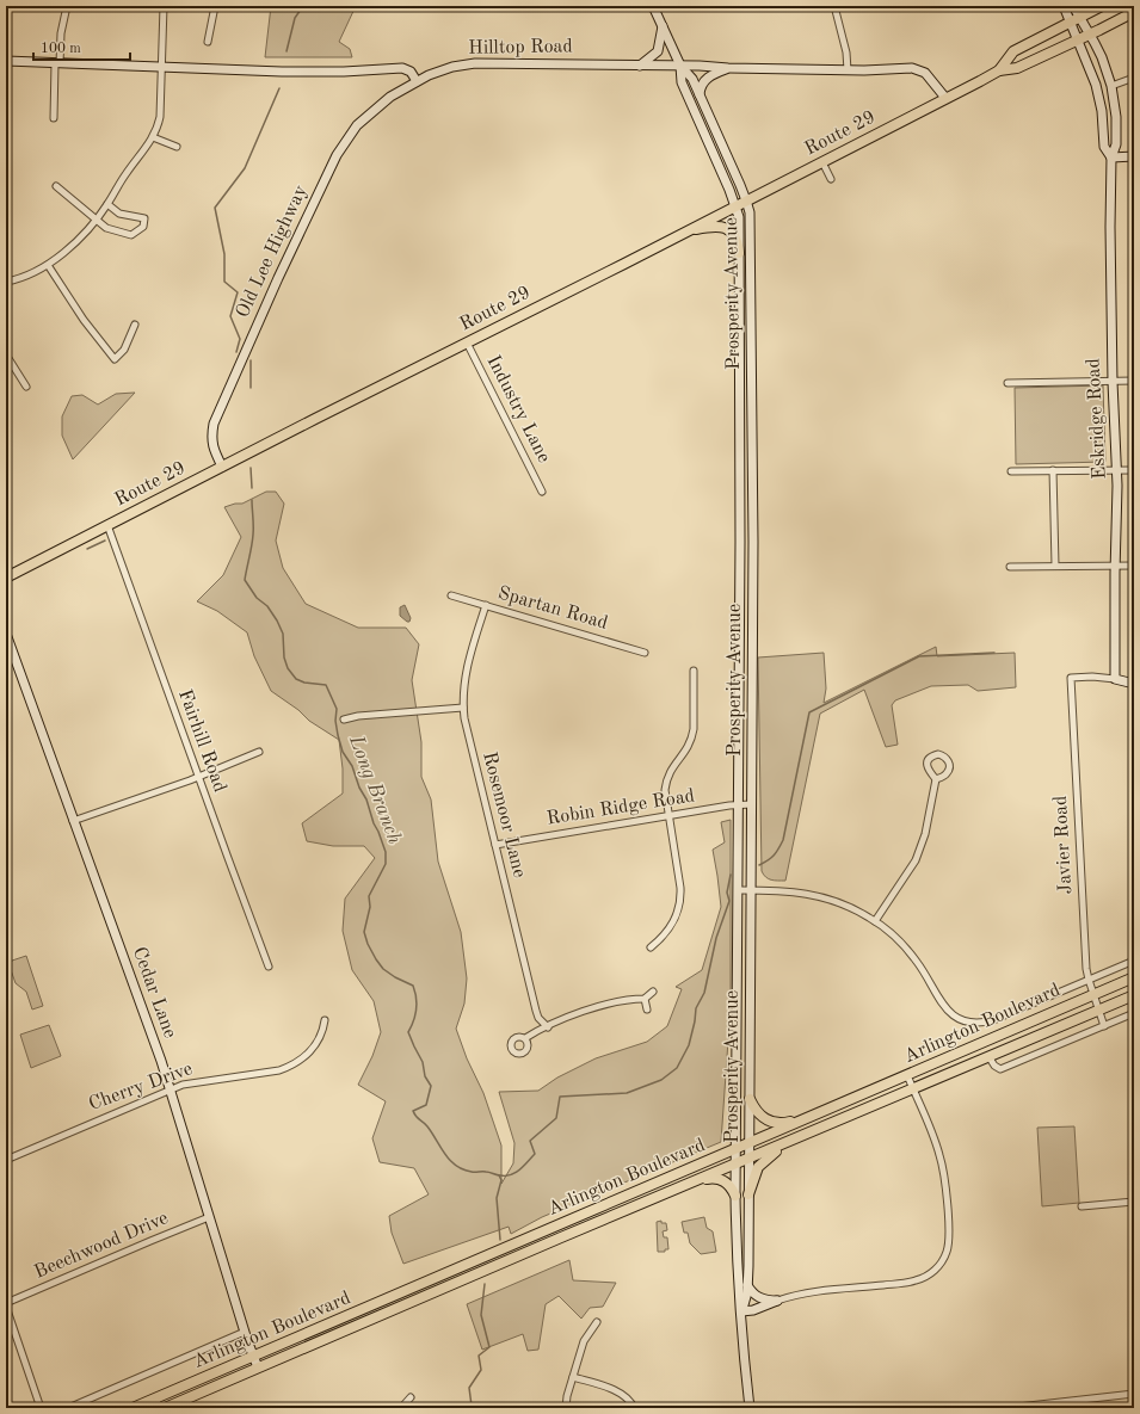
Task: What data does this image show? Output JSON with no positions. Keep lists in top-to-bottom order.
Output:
{
  "streets": {
    "main road": [
      "Hilltop Road",
      "Route 29",
      "Old Lee Highway",
      "Prosperity Avenue",
      "Eskridge Road",
      "Cedar Lane",
      "Arlington Boulevard"
    ],
    "street": [
      "Industry Lane",
      "Spartan Road",
      "Fairhill Road",
      "Robin Ridge Road",
      "Rosemoor Lane",
      "Javier Road",
      "Cherry Drive",
      "Beechwood Drive"
    ]
  },
  "crossings": [
    ["Hilltop Road", "Route 29"],
    ["Hilltop Road", "Old Lee Highway"],
    ["Hilltop Road", "Prosperity Avenue"],
    ["Route 29", "Old Lee Highway"],
    ["Route 29", "Prosperity Avenue"],
    ["Route 29", "Industry Lane"],
    ["Route 29", "Eskridge Road"],
    ["Route 29", "Fairhill Road"],
    ["Prosperity Avenue", "Robin Ridge Road"],
    ["Prosperity Avenue", "Arlington Boulevard"],
    ["Eskridge Road", "Javier Road"],
    ["Spartan Road", "Rosemoor Lane"],
    ["Robin Ridge Road", "Rosemoor Lane"],
    ["Javier Road", "Arlington Boulevard"],
    ["Cedar Lane", "Arlington Boulevard"],
    ["Cedar Lane", "Cherry Drive"],
    ["Cedar Lane", "Beechwood Drive"]
  ],
  "water": ["Long Branch"],
  "scale_bar": "100 m"
}
